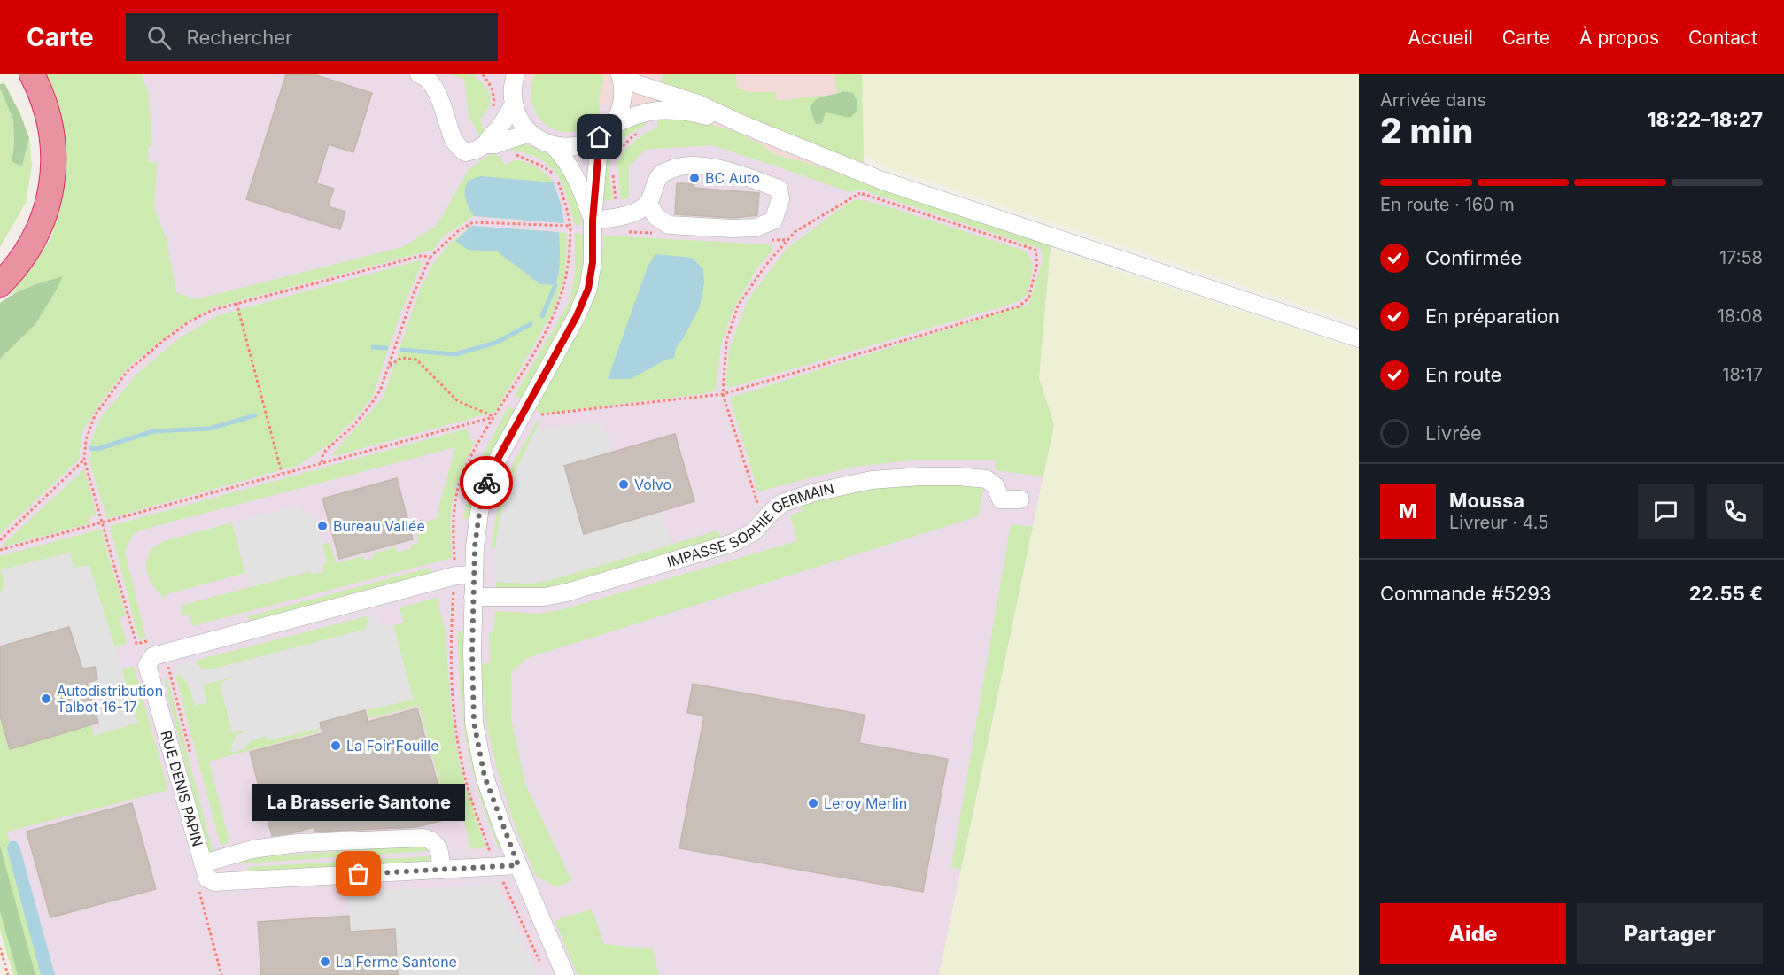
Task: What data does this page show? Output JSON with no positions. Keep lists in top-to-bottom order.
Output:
{
  "streets": {
    "street": ["IMPASSE SOPHIE GERMAIN", "RUE DENIS PAPIN"]
  },
  "places": [
    "BC Auto",
    "Volvo",
    "Bureau Vallée",
    "Autodistribution Talbot 16-17",
    "La Foir'Fouille",
    "Leroy Merlin",
    "La Brasserie Santone",
    "La Ferme Santone"
  ],
  "page": {
    "header": "Carte",
    "search": "Rechercher",
    "nav": [
      "Accueil",
      "Carte",
      "À propos",
      "Contact"
    ],
    "heading": ["2 min", "Arrivée dans", "18:22–18:27"],
    "panel": [
      "Moussa",
      "Livreur · 4.5",
      "Commande #5293",
      "22.55 €"
    ],
    "bar": "En route · 160 m",
    "list": [
      ["Confirmée", "17:58"],
      ["En préparation", "18:08"],
      ["En route", "18:17"],
      "Livrée"
    ],
    "round": "M",
    "bubble": "La Brasserie Santone",
    "buttons": ["Aide", "Partager"]
  }
}
